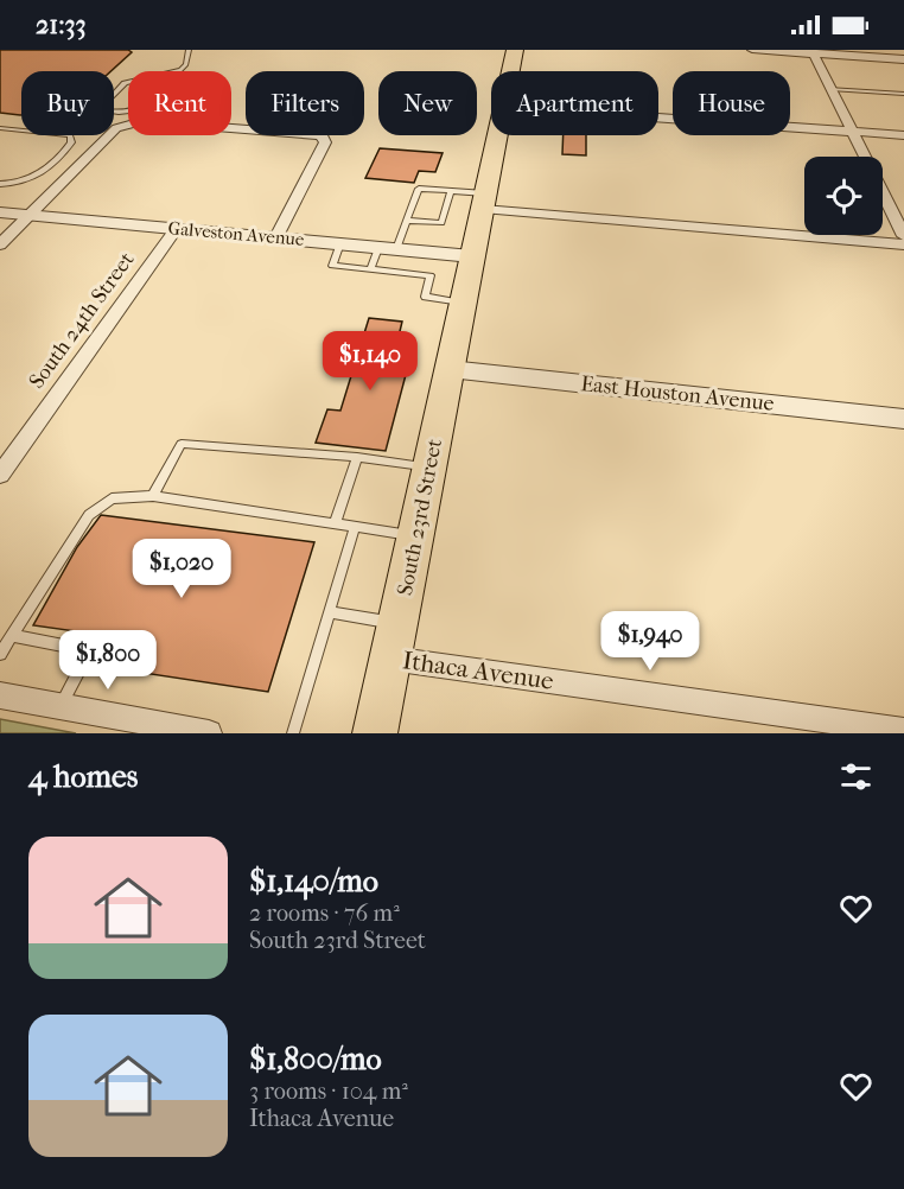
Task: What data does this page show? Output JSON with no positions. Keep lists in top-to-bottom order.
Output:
{
  "streets": {
    "main road": ["South 23rd Street"],
    "street": [
      "Galveston Avenue",
      "South 24th Street",
      "East Houston Avenue",
      "Ithaca Avenue"
    ]
  },
  "crossings": [
    ["Galveston Avenue", "South 24th Street"],
    ["Galveston Avenue", "South 23rd Street"],
    ["East Houston Avenue", "South 23rd Street"],
    ["South 23rd Street", "Ithaca Avenue"]
  ],
  "page": {
    "status": "21:33",
    "chip": [
      "Buy",
      "Rent",
      "Filters",
      "New",
      "Apartment",
      "House"
    ],
    "price": [
      "$1,140",
      "$1,020",
      "$1,940",
      "$1,800"
    ],
    "heading": "4 homes",
    "list": [
      {
        "name": "$1,140/mo",
        "note": "2 rooms · 76 m² · South 23rd Street"
      },
      {
        "name": "$1,800/mo",
        "note": "3 rooms · 104 m² · Ithaca Avenue"
      }
    ]
  }
}
